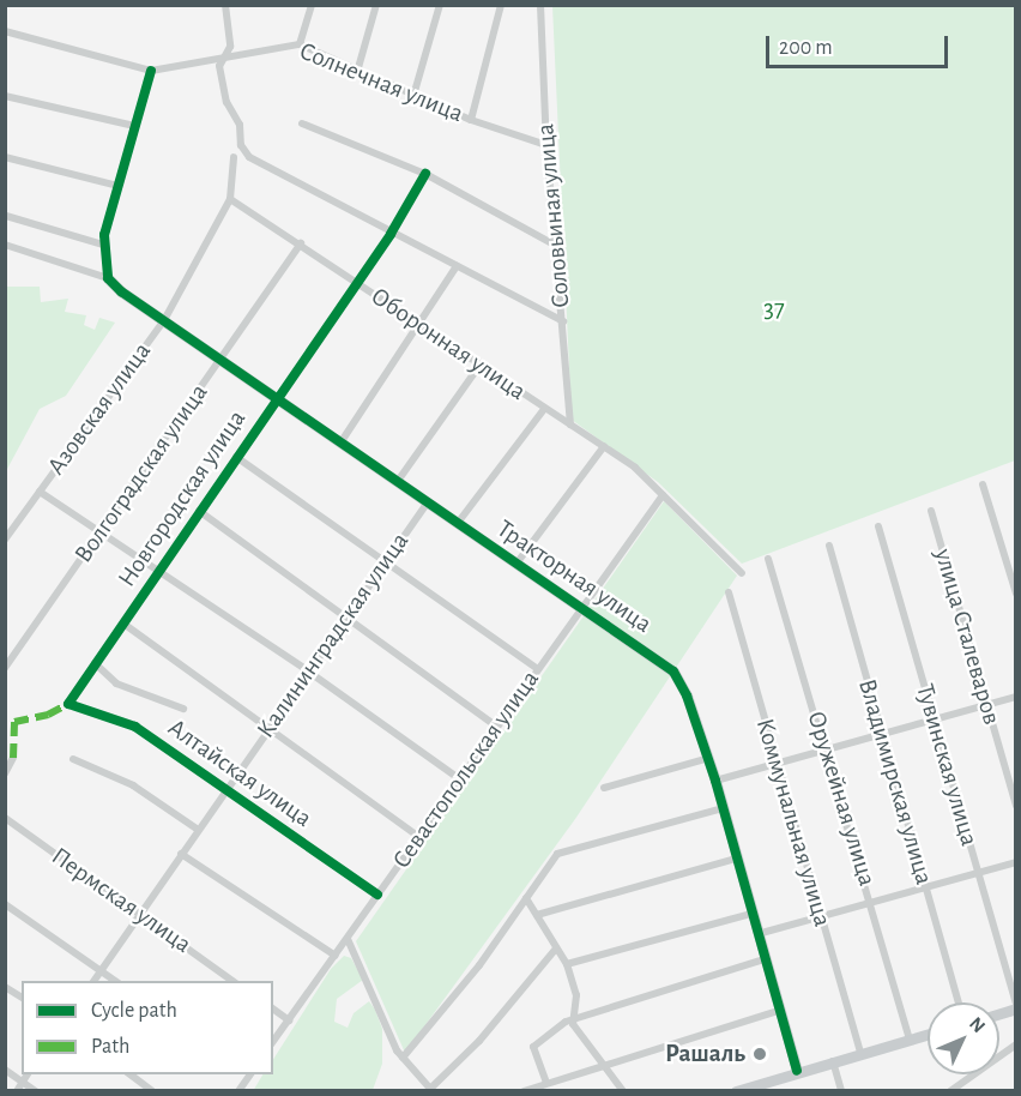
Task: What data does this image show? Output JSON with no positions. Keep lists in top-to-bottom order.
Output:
{
  "streets": {
    "street": [
      "Солнечная улица",
      "Соловьиная улица",
      "Оборонная улица",
      "Азовская улица",
      "Волгоградская улица",
      "Новгородская улица",
      "Тракторная улица",
      "Калининградская улица",
      "улица Сталеваров",
      "Тувинская улица",
      "Севастопольская улица",
      "Алтайская улица",
      "Владимирская улица",
      "Оружейная улица",
      "Коммунальная улица",
      "Пермская улица"
    ]
  },
  "crossings": [
    ["Солнечная улица", "Соловьиная улица"],
    ["Соловьиная улица", "Оборонная улица"],
    ["Оборонная улица", "Азовская улица"],
    ["Оборонная улица", "Волгоградская улица"],
    ["Оборонная улица", "Новгородская улица"],
    ["Оборонная улица", "Севастопольская улица"],
    ["Азовская улица", "Тракторная улица"],
    ["Волгоградская улица", "Тракторная улица"],
    ["Новгородская улица", "Тракторная улица"],
    ["Новгородская улица", "Алтайская улица"],
    ["Тракторная улица", "Калининградская улица"],
    ["Тракторная улица", "Севастопольская улица"],
    ["Калининградская улица", "Алтайская улица"],
    ["Калининградская улица", "Пермская улица"],
    ["Севастопольская улица", "Алтайская улица"]
  ],
  "parks": ["37"],
  "places": ["Рашаль"],
  "legend": ["Cycle path", "Path"],
  "scale_bar": "200 m",
  "north": "top right"
}
